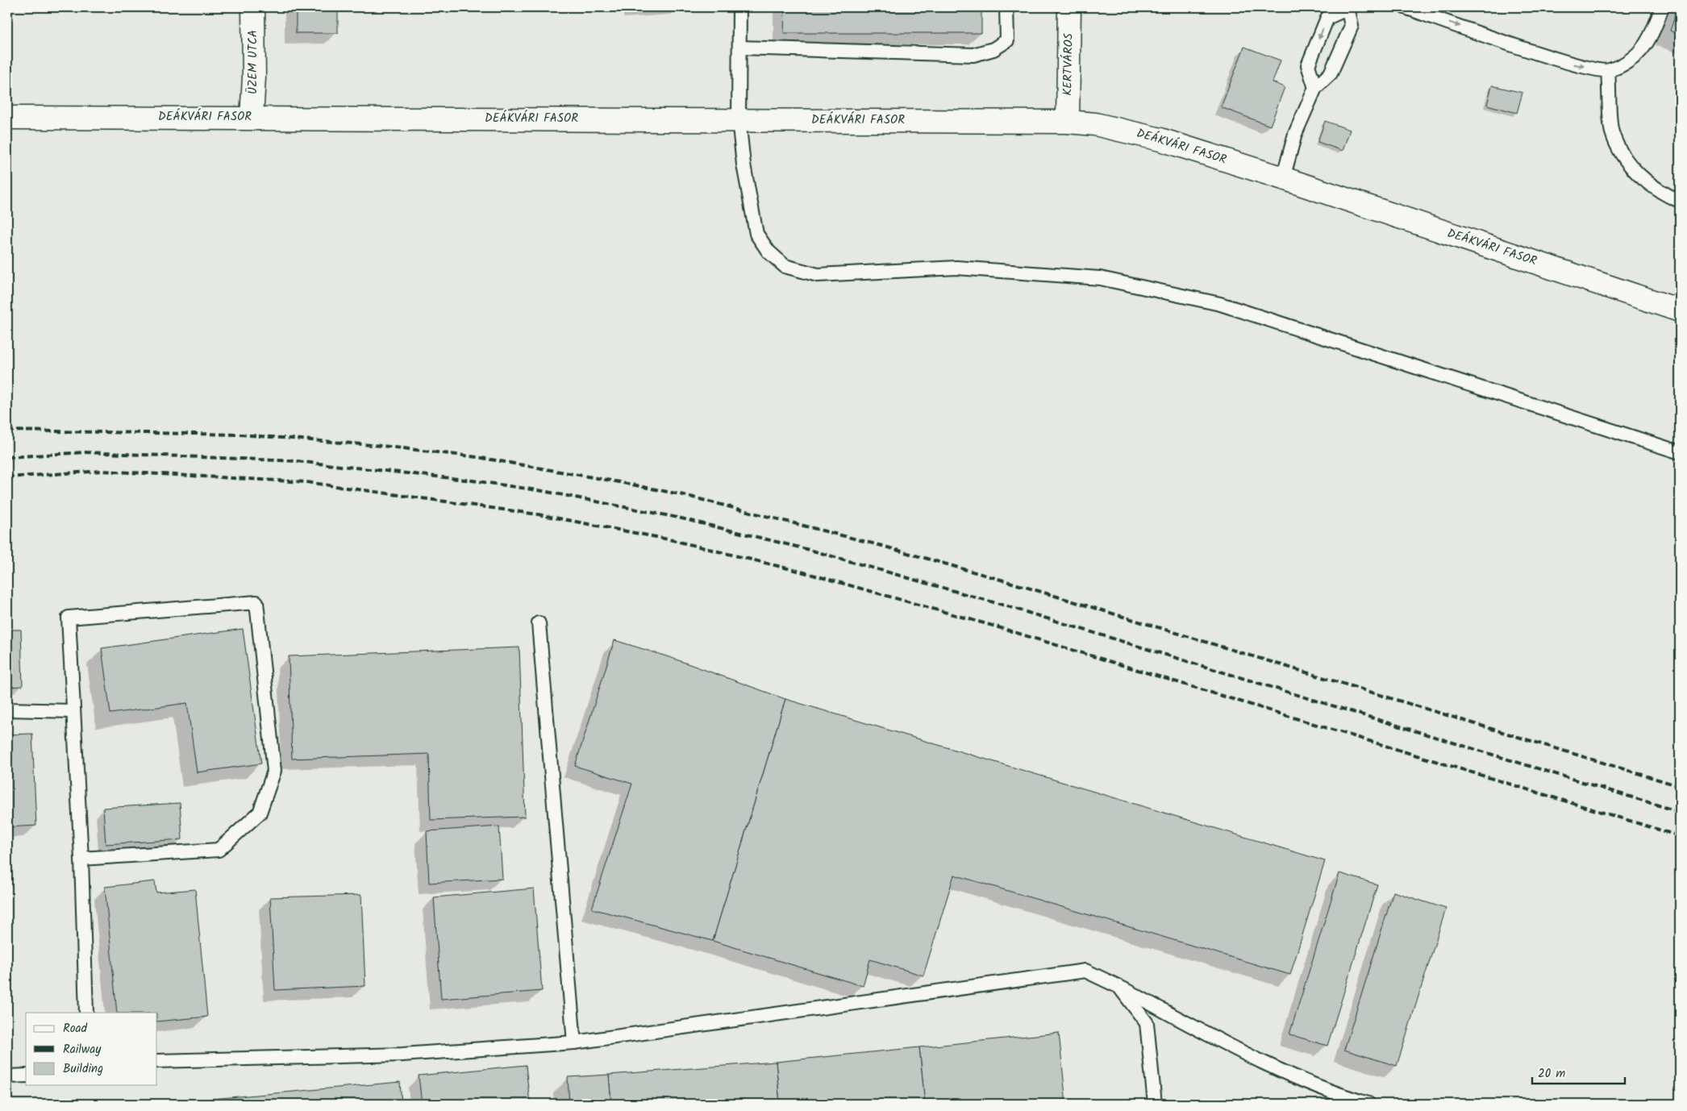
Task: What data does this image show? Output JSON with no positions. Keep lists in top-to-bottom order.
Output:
{
  "streets": {
    "street": ["ÜZEM UTCA", "KERTVÁROS", "DEÁKVÁRI FASOR"]
  },
  "crossings": [
    ["ÜZEM UTCA", "DEÁKVÁRI FASOR"],
    ["KERTVÁROS", "DEÁKVÁRI FASOR"]
  ],
  "legend": ["Road", "Railway", "Building"],
  "scale_bar": "20 m"
}
